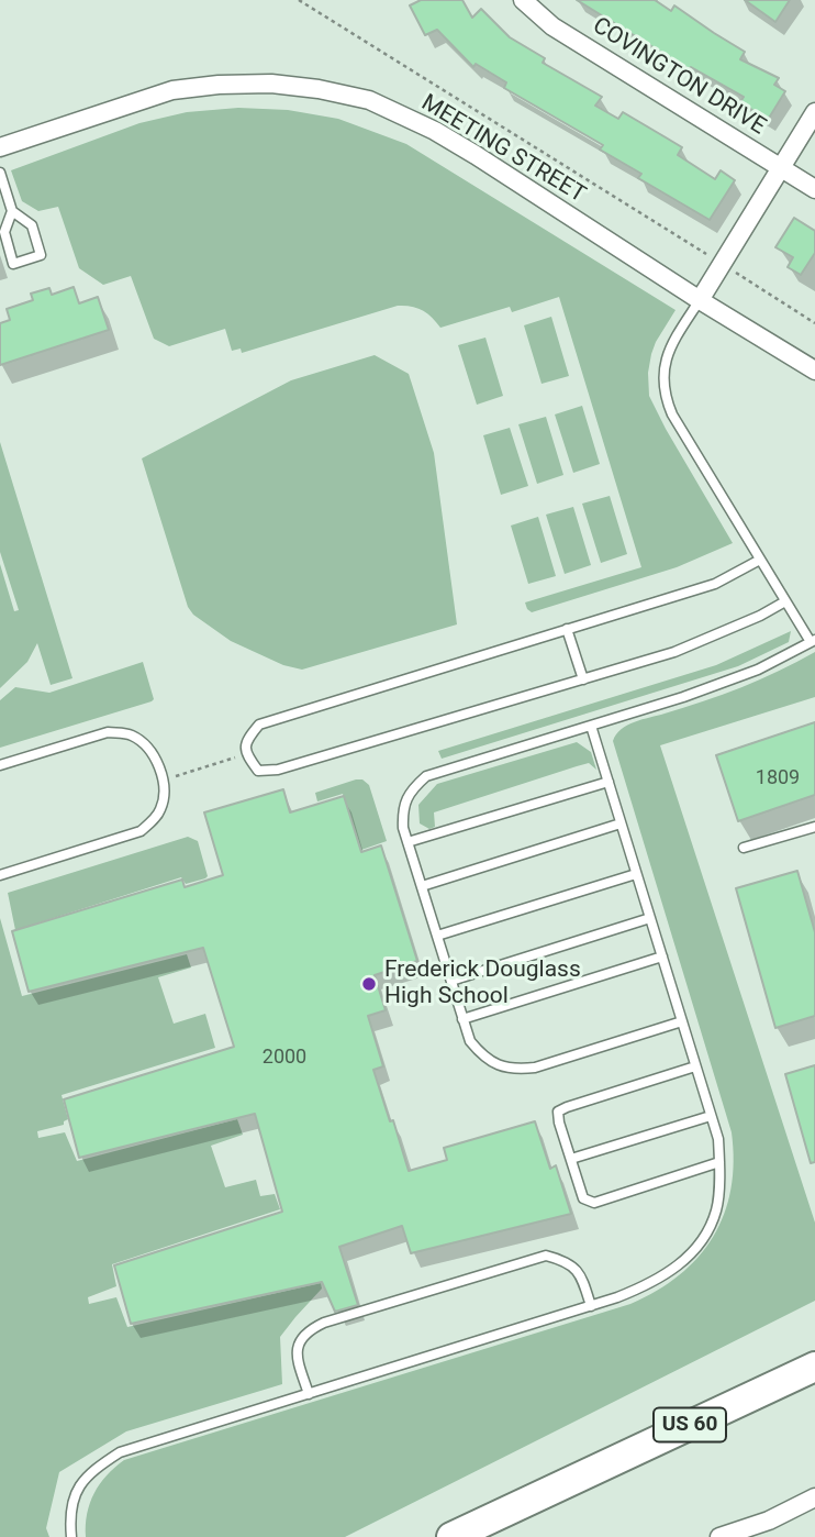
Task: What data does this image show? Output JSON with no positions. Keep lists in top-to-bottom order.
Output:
{
  "streets": {
    "highway": ["US 60"],
    "street": ["COVINGTON DRIVE", "MEETING STREET"]
  },
  "places": ["Frederick Douglass High School"],
  "house_numbers": ["1809", "2000"]
}
